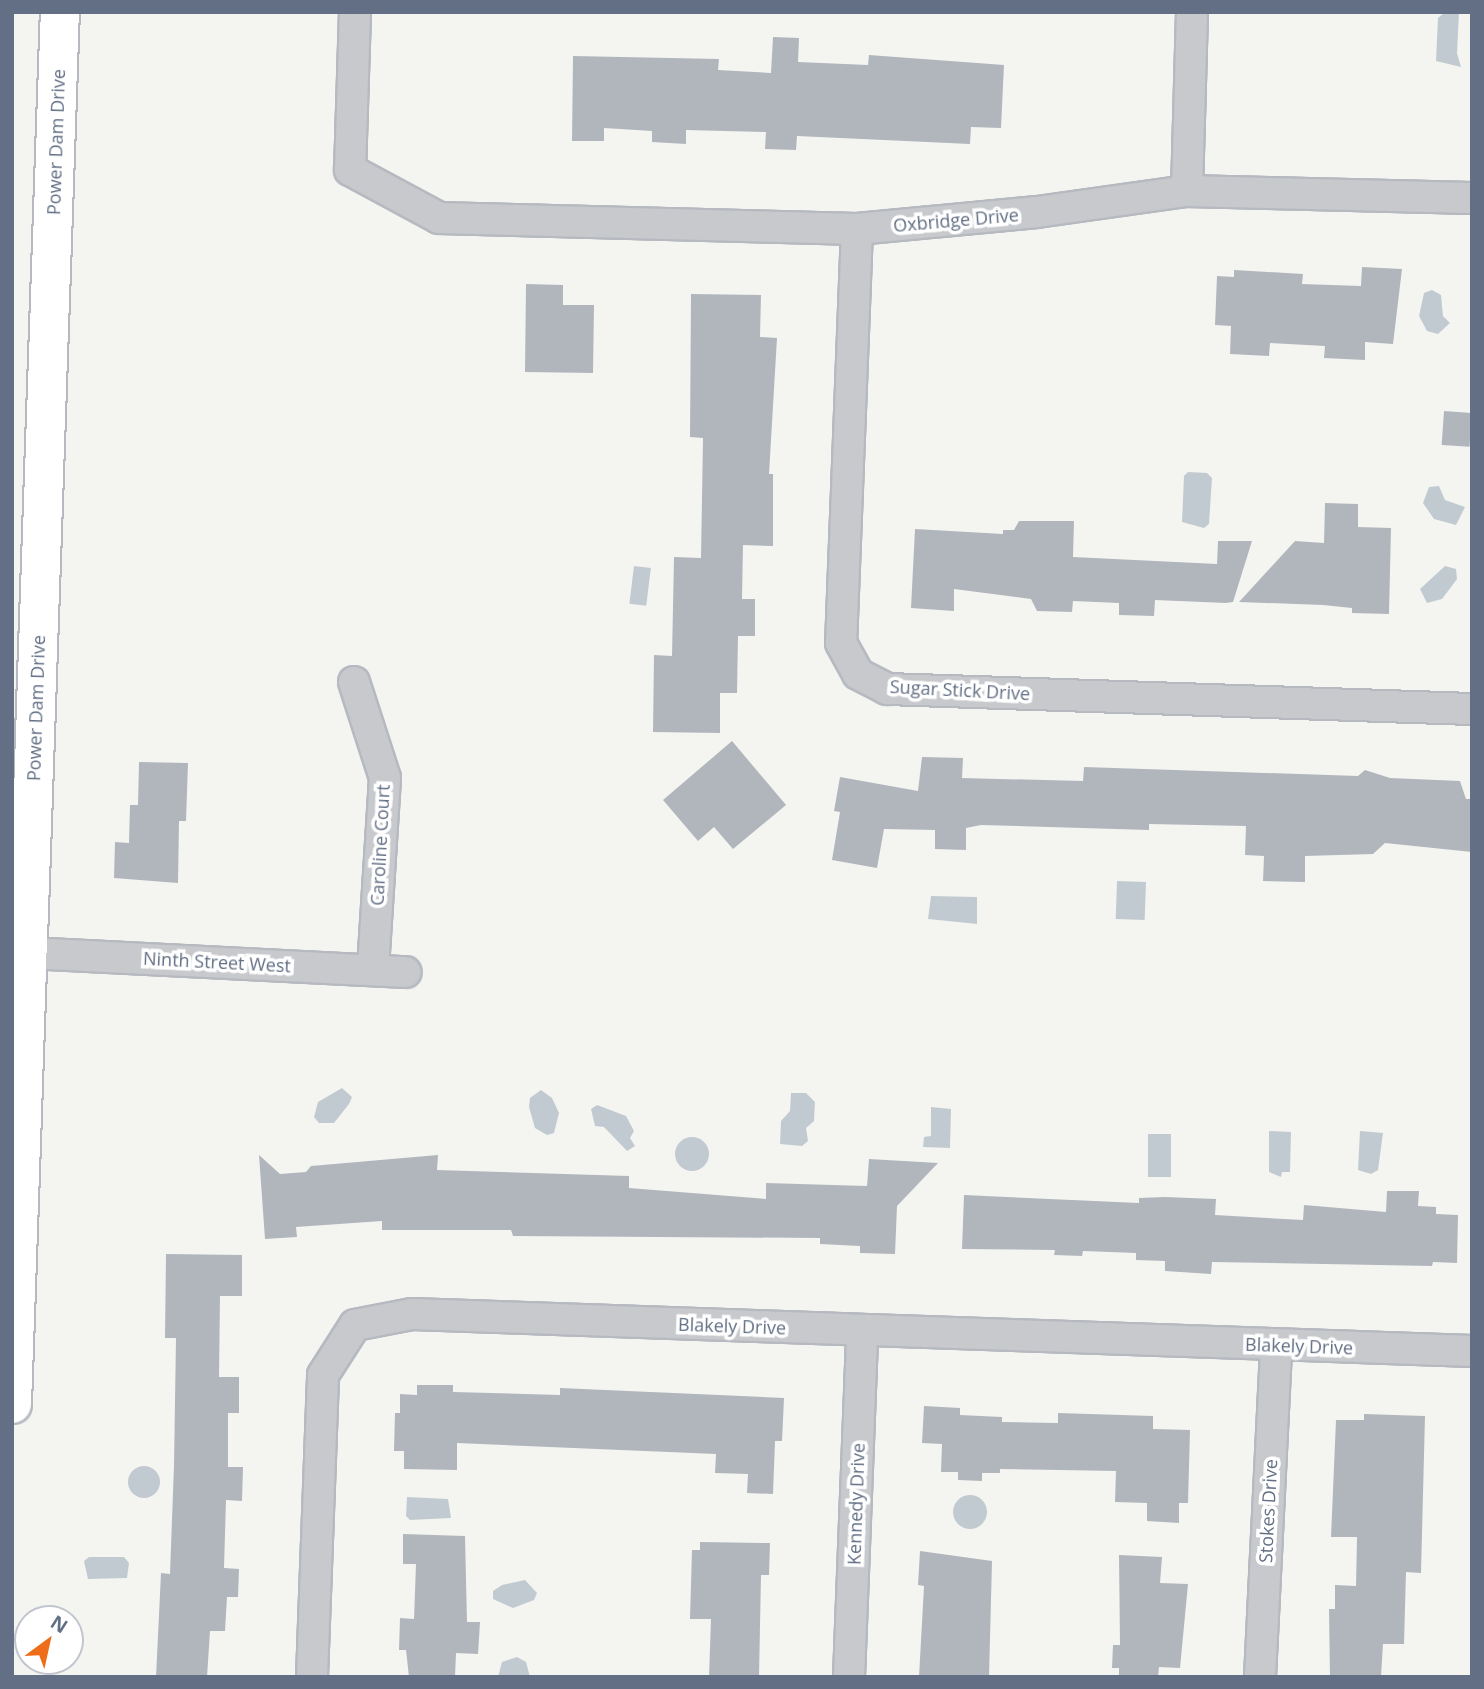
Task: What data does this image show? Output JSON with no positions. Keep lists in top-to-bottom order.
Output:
{
  "streets": {
    "main road": ["Power Dam Drive"],
    "street": [
      "Oxbridge Drive",
      "Sugar Stick Drive",
      "Caroline Court",
      "Ninth Street West",
      "Blakely Drive",
      "Kennedy Drive",
      "Stokes Drive"
    ]
  },
  "crossings": [
    ["Power Dam Drive", "Ninth Street West"],
    ["Oxbridge Drive", "Sugar Stick Drive"],
    ["Caroline Court", "Ninth Street West"],
    ["Blakely Drive", "Kennedy Drive"],
    ["Blakely Drive", "Stokes Drive"]
  ],
  "north": "top right"
}
